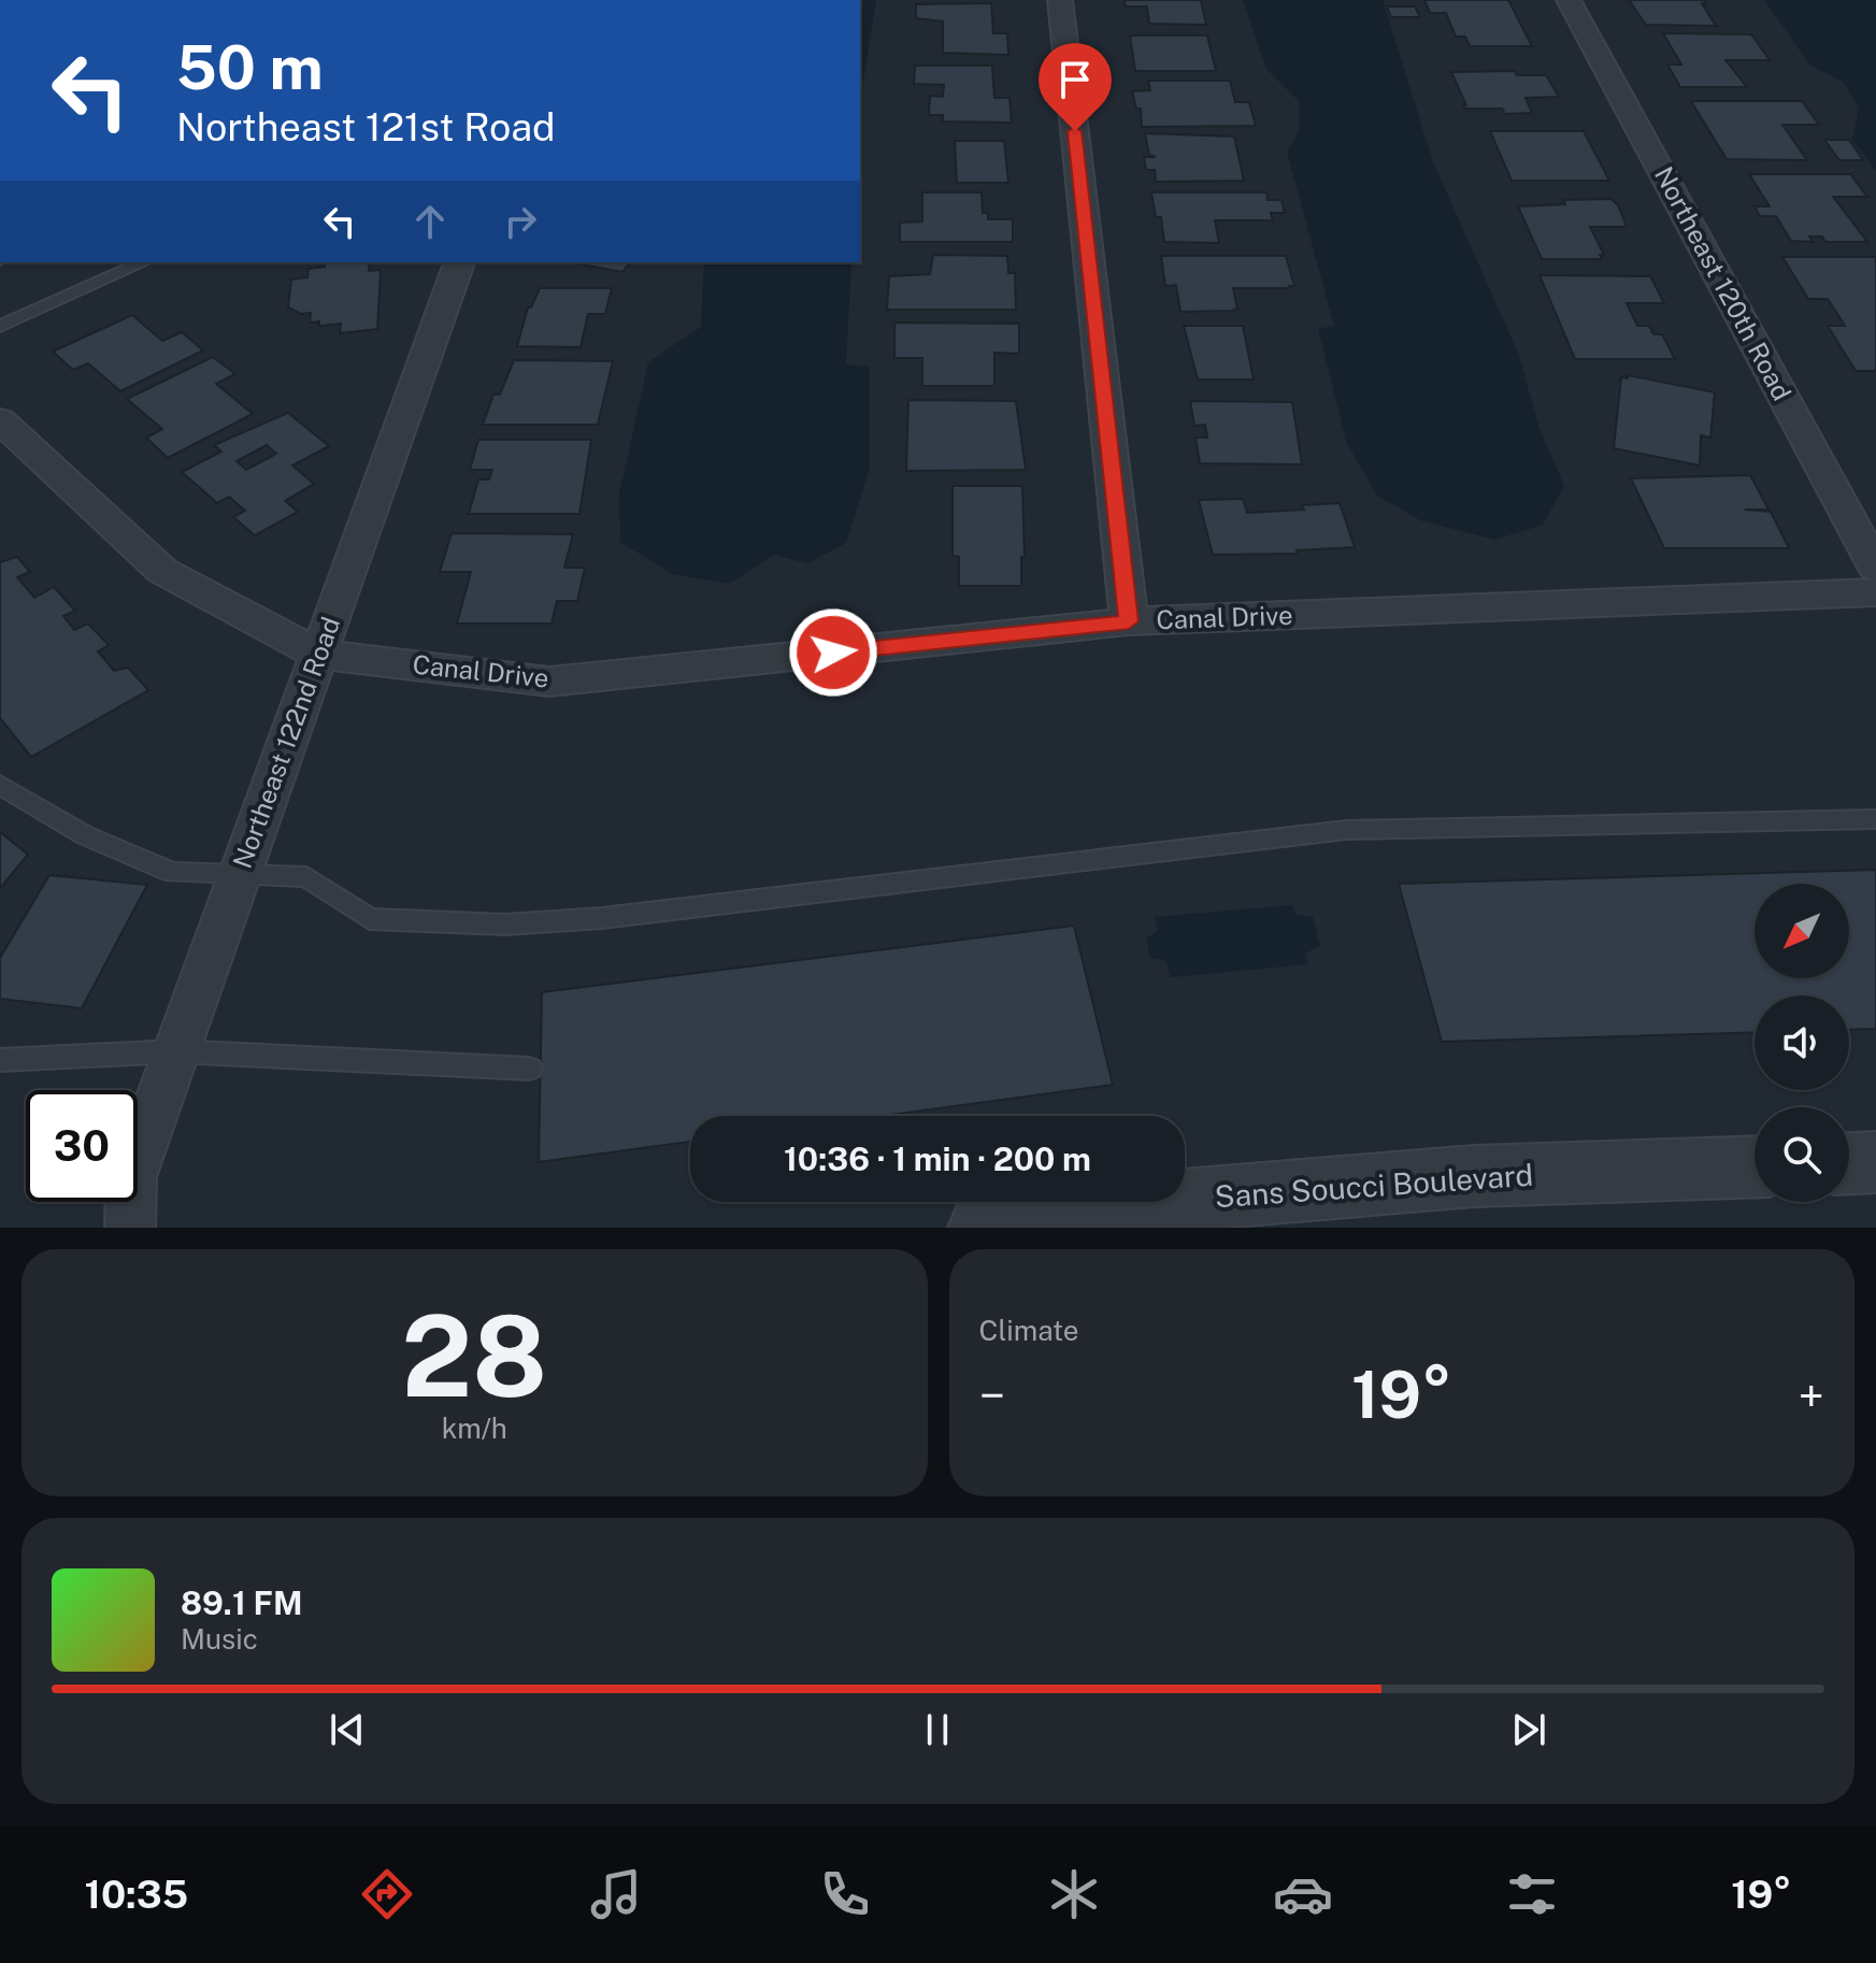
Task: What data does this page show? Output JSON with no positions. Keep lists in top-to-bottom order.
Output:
{
  "streets": {
    "street": [
      "Northeast 120th Road",
      "Canal Drive",
      "Northeast 122nd Road",
      "Sans Soucci Boulevard"
    ]
  },
  "crossings": [
    ["Canal Drive", "Northeast 122nd Road"]
  ],
  "north": "bottom left",
  "page": {
    "turn": ["50 m", "Northeast 121st Road"],
    "limit": "30",
    "trip": "10:36 · 1 min · 200 m",
    "tile": [
      ["28", "km/h"],
      "Climate"
    ],
    "heat": ["−", "19°", "+"],
    "song": ["89.1 FM", "Music"],
    "tabs": ["10:35", "19°"]
  }
}
